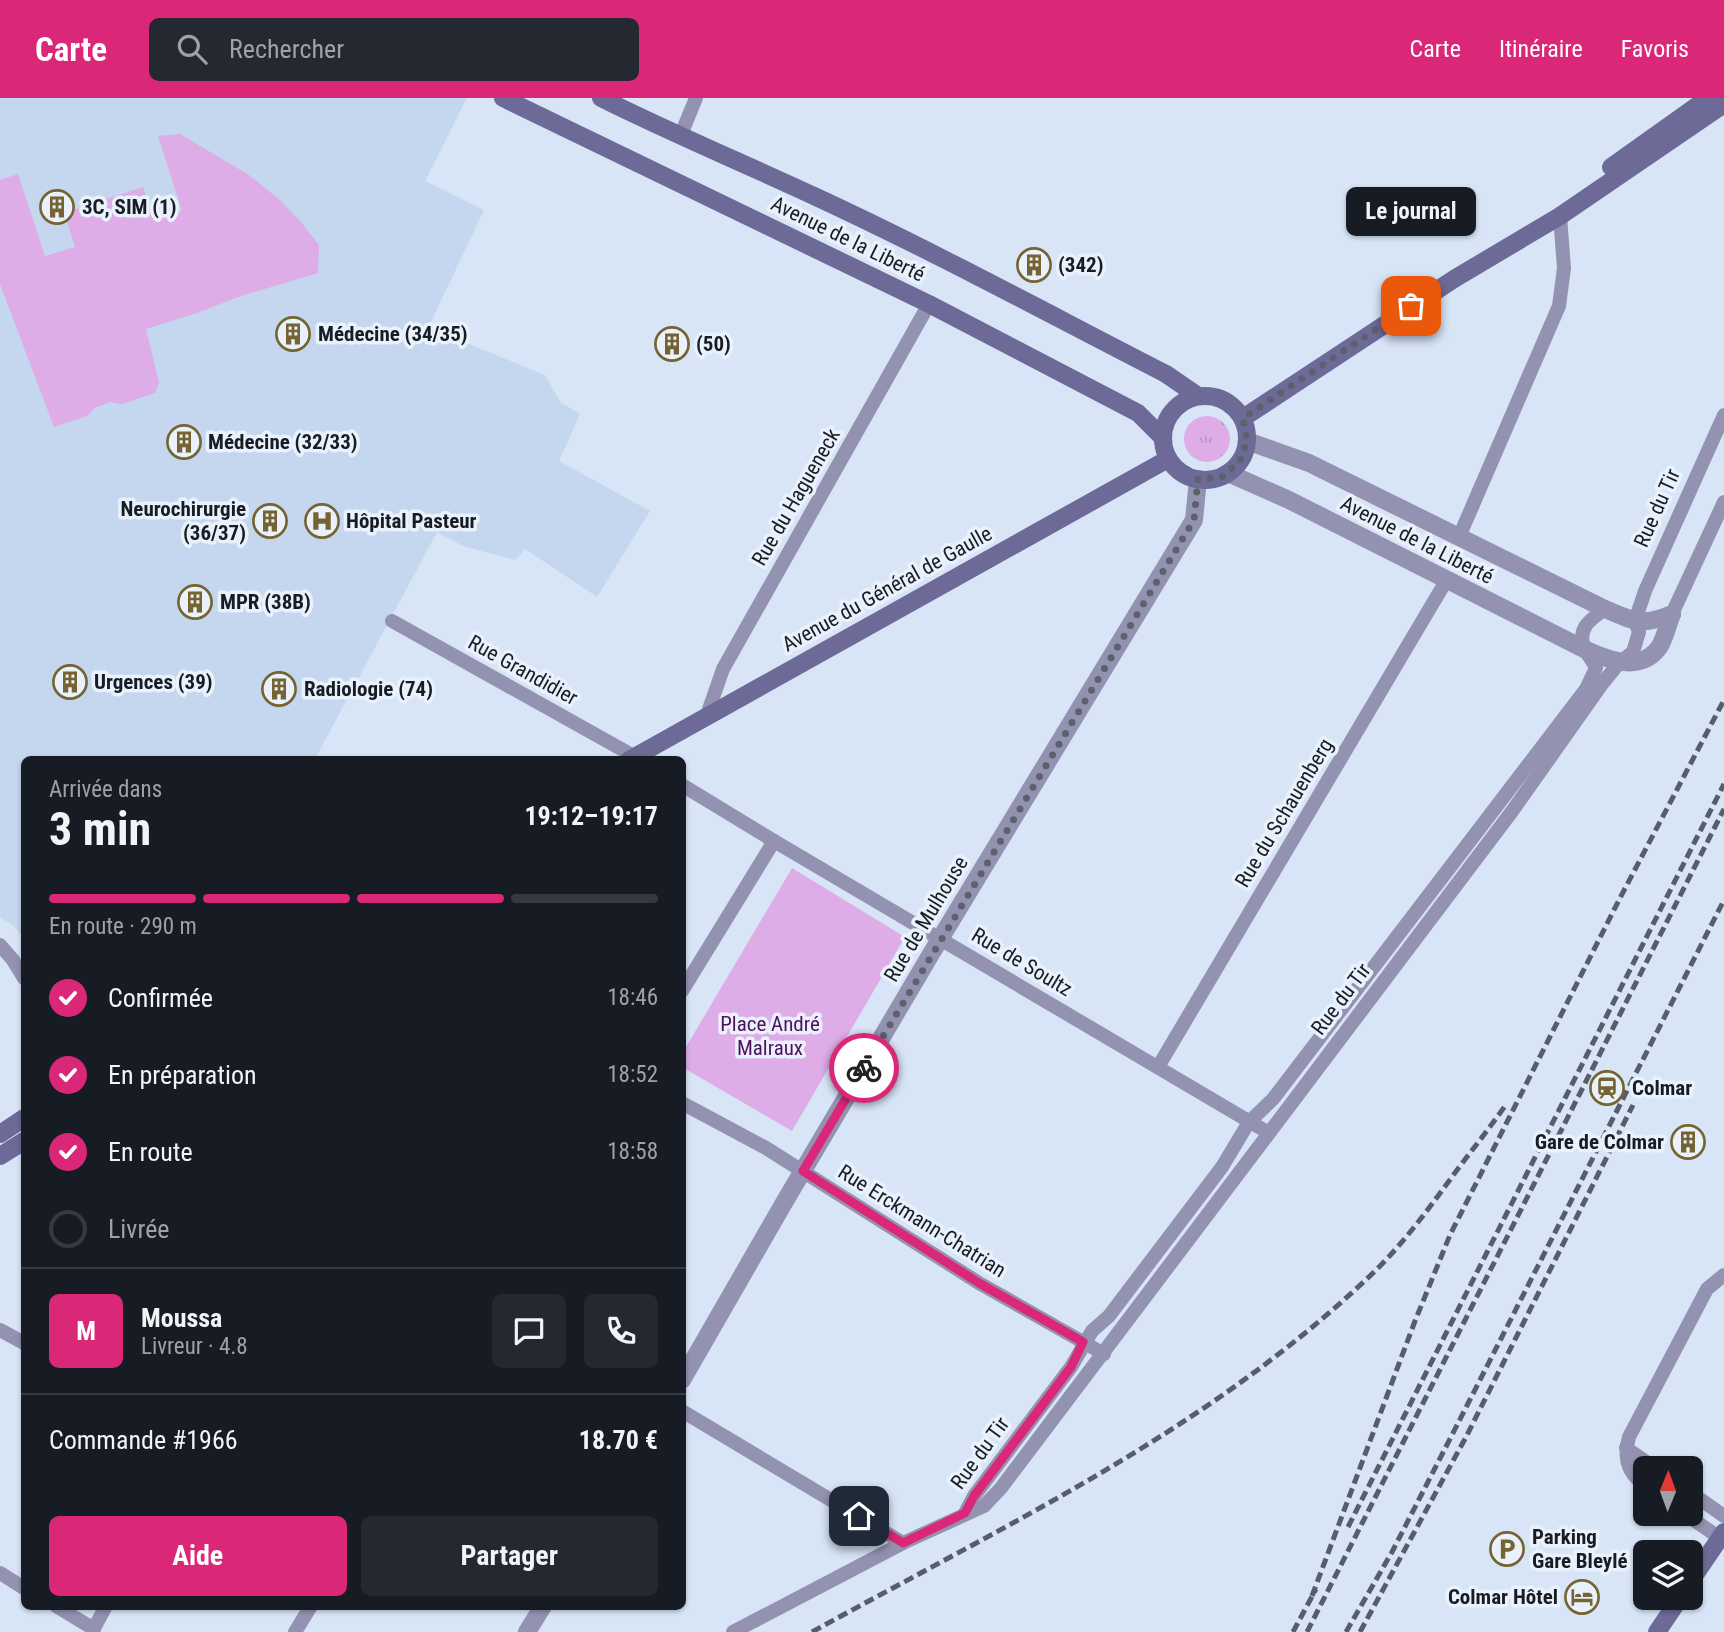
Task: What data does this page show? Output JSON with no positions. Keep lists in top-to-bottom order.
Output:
{
  "streets": {
    "main road": ["Avenue de la Liberté", "Avenue du Général de Gaulle"],
    "street": [
      "Rue du Hagueneck",
      "Rue du Tir",
      "Rue Grandidier",
      "Rue du Schauenberg",
      "Rue de Mulhouse",
      "Rue de Soultz",
      "Rue Erckmann-Chatrian"
    ]
  },
  "crossings": [
    ["Avenue de la Liberté", "Rue du Hagueneck"],
    ["Avenue de la Liberté", "Rue du Tir"],
    ["Avenue de la Liberté", "Avenue du Général de Gaulle"],
    ["Avenue de la Liberté", "Rue du Schauenberg"],
    ["Avenue de la Liberté", "Rue de Mulhouse"],
    ["Rue du Hagueneck", "Avenue du Général de Gaulle"],
    ["Rue du Tir", "Rue de Soultz"],
    ["Rue du Tir", "Rue Erckmann-Chatrian"],
    ["Avenue du Général de Gaulle", "Rue de Mulhouse"],
    ["Rue du Schauenberg", "Rue de Soultz"],
    ["Rue de Mulhouse", "Rue de Soultz"],
    ["Rue de Mulhouse", "Rue Erckmann-Chatrian"]
  ],
  "parks": ["Place André Malraux"],
  "places": {
    "building": [
      "3C, SIM (1)",
      "(342)",
      "Médecine (34/35)",
      "(50)",
      "Médecine (32/33)",
      "Neurochirurgie (36/37)",
      "MPR (38B)",
      "Urgences (39)",
      "Radiologie (74)",
      "Gare de Colmar"
    ],
    "other": ["Le journal"],
    "hospital": ["Hôpital Pasteur"],
    "station": ["Colmar"],
    "parking": ["Parking Gare Bleylé"],
    "hotel": ["Colmar Hôtel"]
  },
  "north": "top",
  "page": {
    "header": "Carte",
    "search": "Rechercher",
    "nav": ["Carte", "Itinéraire", "Favoris"],
    "bubble": "Le journal",
    "heading": ["3 min", "Arrivée dans", "19:12–19:17"],
    "panel": [
      "Moussa",
      "Livreur · 4.8",
      "Commande #1966",
      "18.70 €"
    ],
    "bar": "En route · 290 m",
    "list": [
      ["Confirmée", "18:46"],
      ["En préparation", "18:52"],
      ["En route", "18:58"],
      "Livrée"
    ],
    "round": "M",
    "buttons": ["Aide", "Partager"]
  }
}
